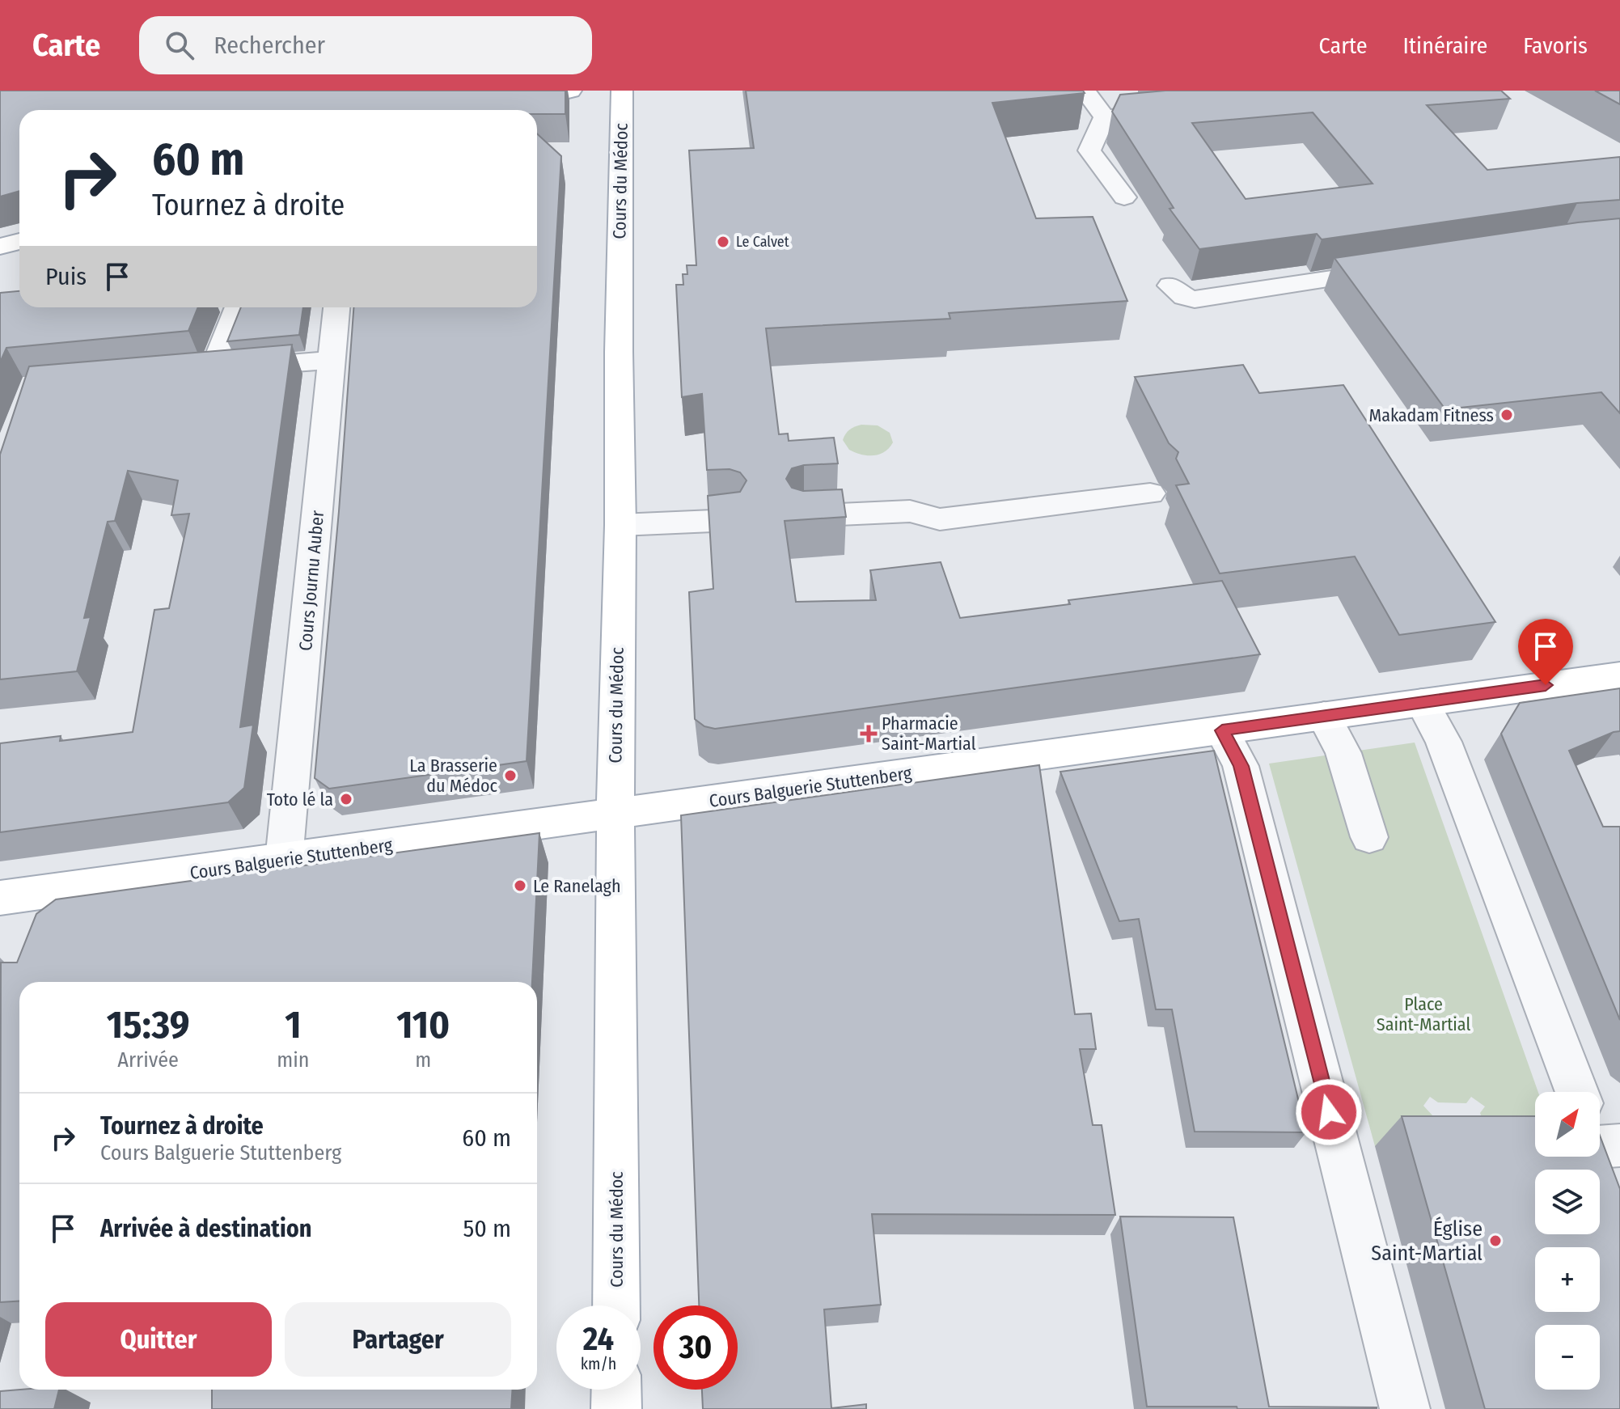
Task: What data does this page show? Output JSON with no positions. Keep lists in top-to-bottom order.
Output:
{
  "streets": {
    "main road": ["Cours du Médoc", "Cours Balguerie Stuttenberg"],
    "street": ["Cours Journu Auber"]
  },
  "crossings": [
    ["Cours du Médoc", "Cours Balguerie Stuttenberg"],
    ["Cours Journu Auber", "Cours Balguerie Stuttenberg"]
  ],
  "parks": ["Place Saint-Martial"],
  "places": {
    "other": [
      "Le Calvet",
      "Makadam Fitness",
      "La Brasserie du Médoc",
      "Toto lé la",
      "Le Ranelagh",
      "Église Saint-Martial"
    ],
    "health": ["Pharmacie Saint-Martial"]
  },
  "north": "top right",
  "page": {
    "header": "Carte",
    "search": "Rechercher",
    "nav": ["Carte", "Itinéraire", "Favoris"],
    "turn": ["60 m", "Tournez à droite"],
    "then": "Puis",
    "eta": [
      "15:39",
      "Arrivée",
      "1",
      "min",
      "110",
      "m"
    ],
    "map_buttons": ["+", "−"],
    "list": [
      {
        "name": "Tournez à droite",
        "note": "Cours Balguerie Stuttenberg",
        "value": "60 m"
      },
      {
        "name": "Arrivée à destination",
        "value": "50 m"
      }
    ],
    "buttons": ["Quitter", "Partager"],
    "speed": "24 km/h",
    "limit": "30"
  }
}
